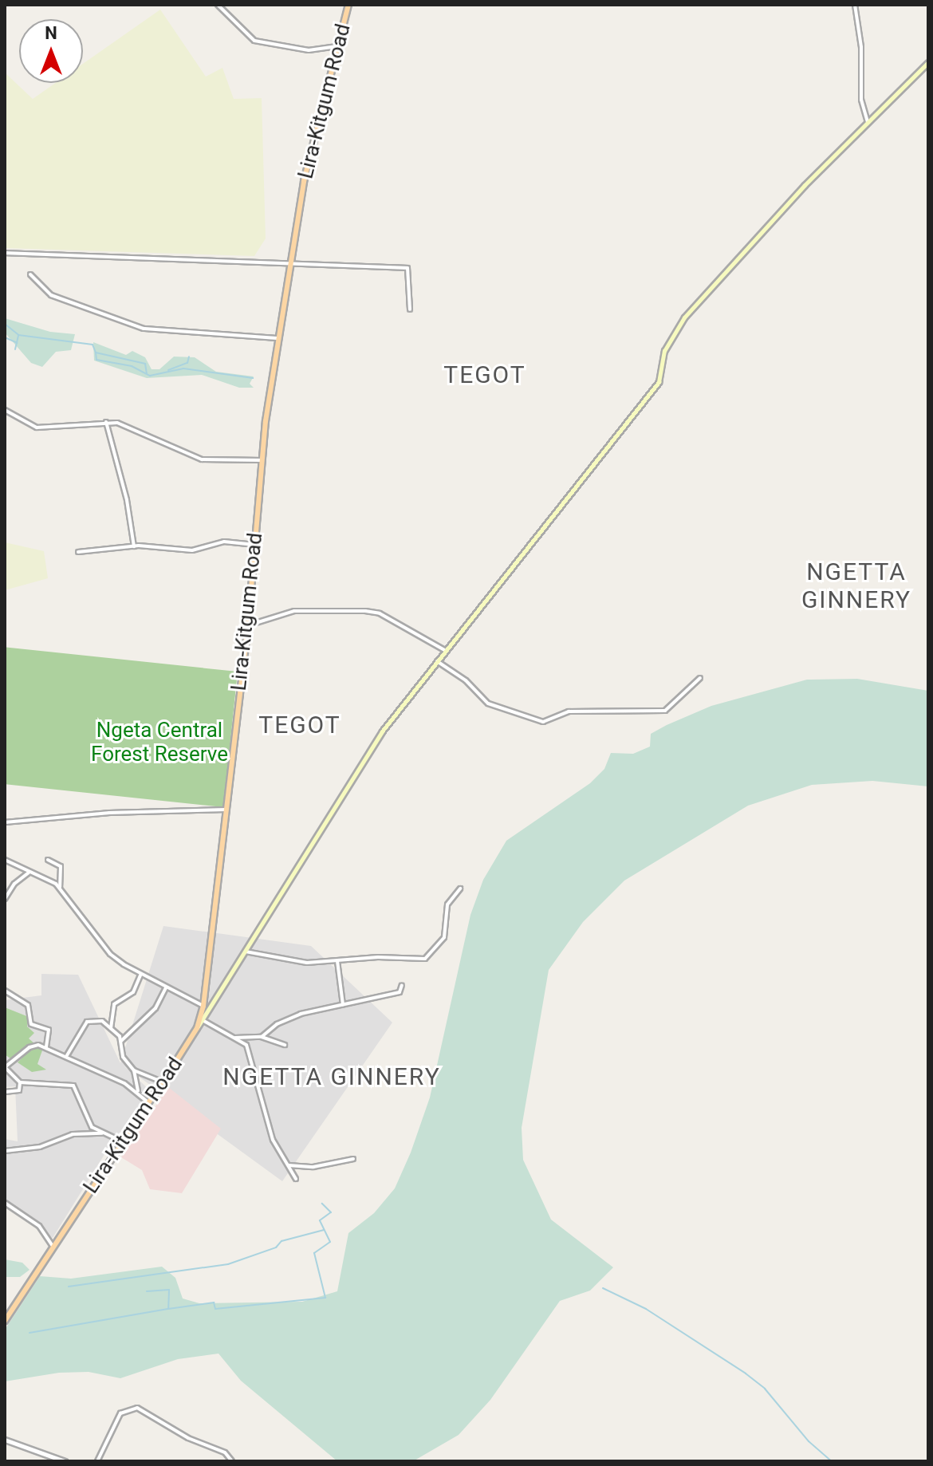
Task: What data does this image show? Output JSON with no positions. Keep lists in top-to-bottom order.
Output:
{
  "streets": {
    "main road": ["Lira-Kitgum Road"]
  },
  "districts": [
    "TEGOT",
    "NGETTA GINNERY",
    "TEGOT",
    "NGETTA GINNERY"
  ],
  "parks": ["Ngeta Central Forest Reserve"],
  "north": "top"
}
